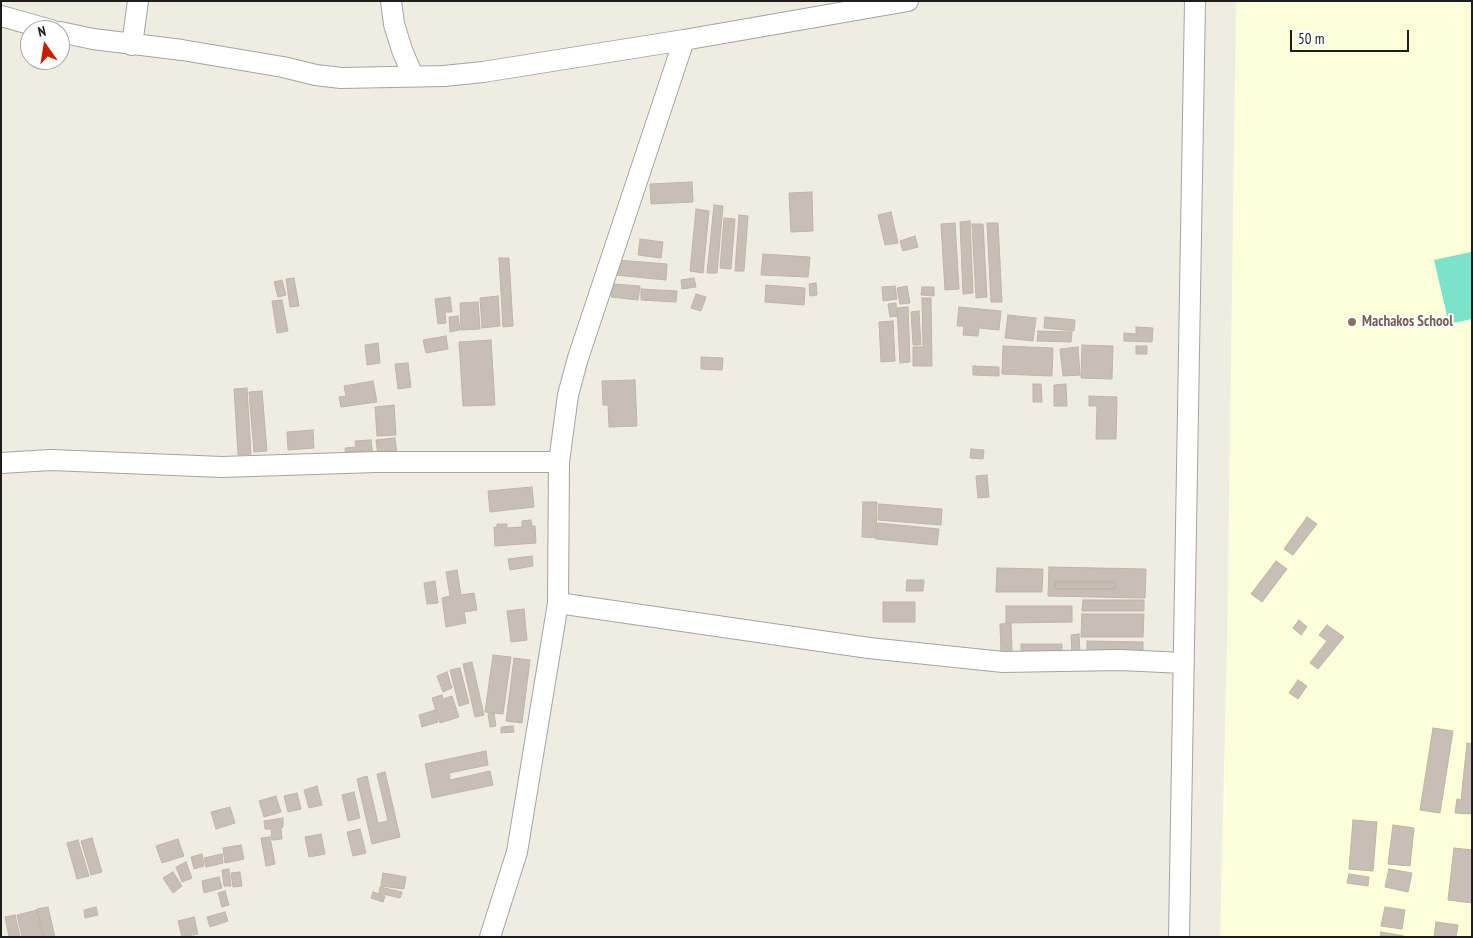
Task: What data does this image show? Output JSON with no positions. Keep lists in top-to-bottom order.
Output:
{
  "places": ["Machakos School"],
  "scale_bar": "50 m",
  "north": "top"
}
